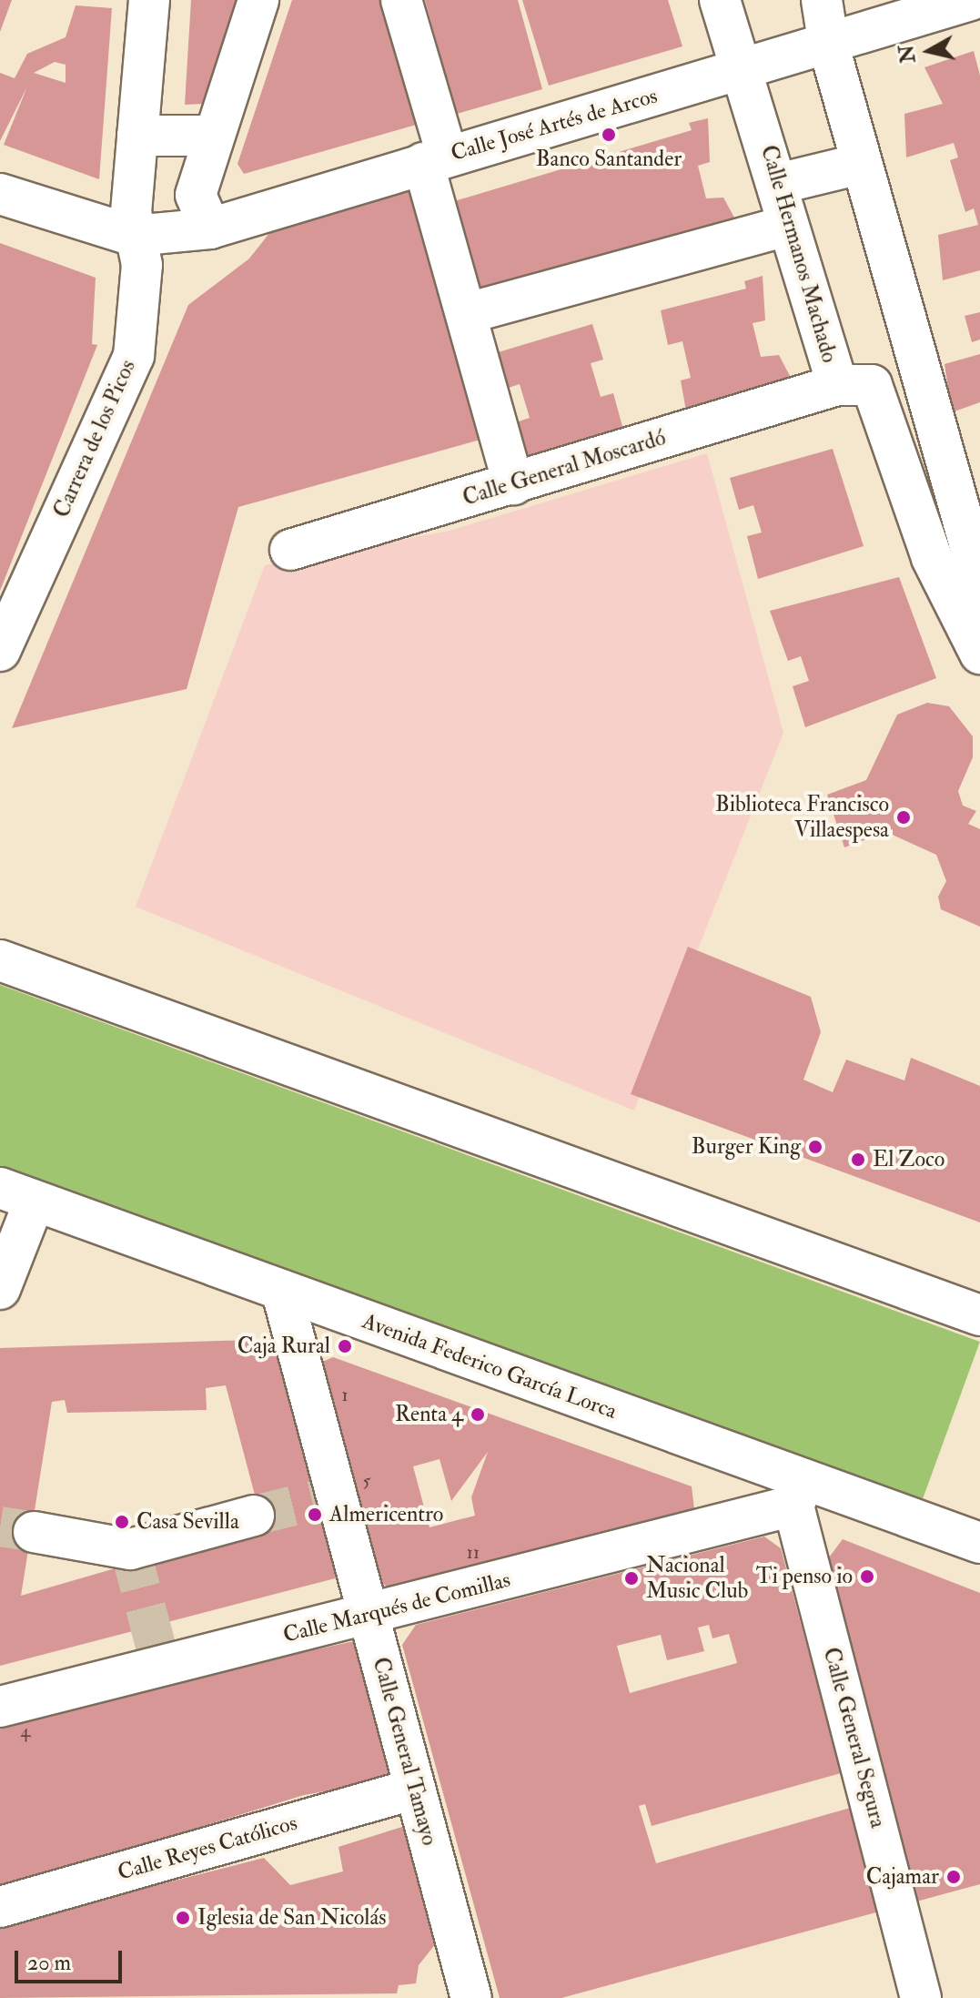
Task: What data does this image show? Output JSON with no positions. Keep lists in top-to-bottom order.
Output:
{
  "streets": {
    "street": [
      "Calle José Artés de Arcos",
      "Calle Hermanos Machado",
      "Carrera de los Picos",
      "Calle General Moscardó",
      "Avenida Federico García Lorca",
      "Calle Marqués de Comillas",
      "Calle General Segura",
      "Calle General Tamayo",
      "Calle Reyes Católicos"
    ]
  },
  "crossings": [
    ["Calle José Artés de Arcos", "Calle Hermanos Machado"],
    ["Calle José Artés de Arcos", "Carrera de los Picos"],
    ["Calle Hermanos Machado", "Calle General Moscardó"],
    ["Avenida Federico García Lorca", "Calle Marqués de Comillas"],
    ["Avenida Federico García Lorca", "Calle General Segura"],
    ["Avenida Federico García Lorca", "Calle General Tamayo"],
    ["Calle Marqués de Comillas", "Calle General Segura"],
    ["Calle Marqués de Comillas", "Calle General Tamayo"],
    ["Calle General Tamayo", "Calle Reyes Católicos"]
  ],
  "places": [
    "Banco Santander",
    "Biblioteca Francisco Villaespesa",
    "Burger King",
    "El Zoco",
    "Caja Rural",
    "Renta 4",
    "Almericentro",
    "Casa Sevilla",
    "Ti penso io",
    "Nacional Music Club",
    "Cajamar",
    "Iglesia de San Nicolás"
  ],
  "house_numbers": [
    "1",
    "5",
    "11",
    "4"
  ],
  "scale_bar": "20 m",
  "north": "left"
}
